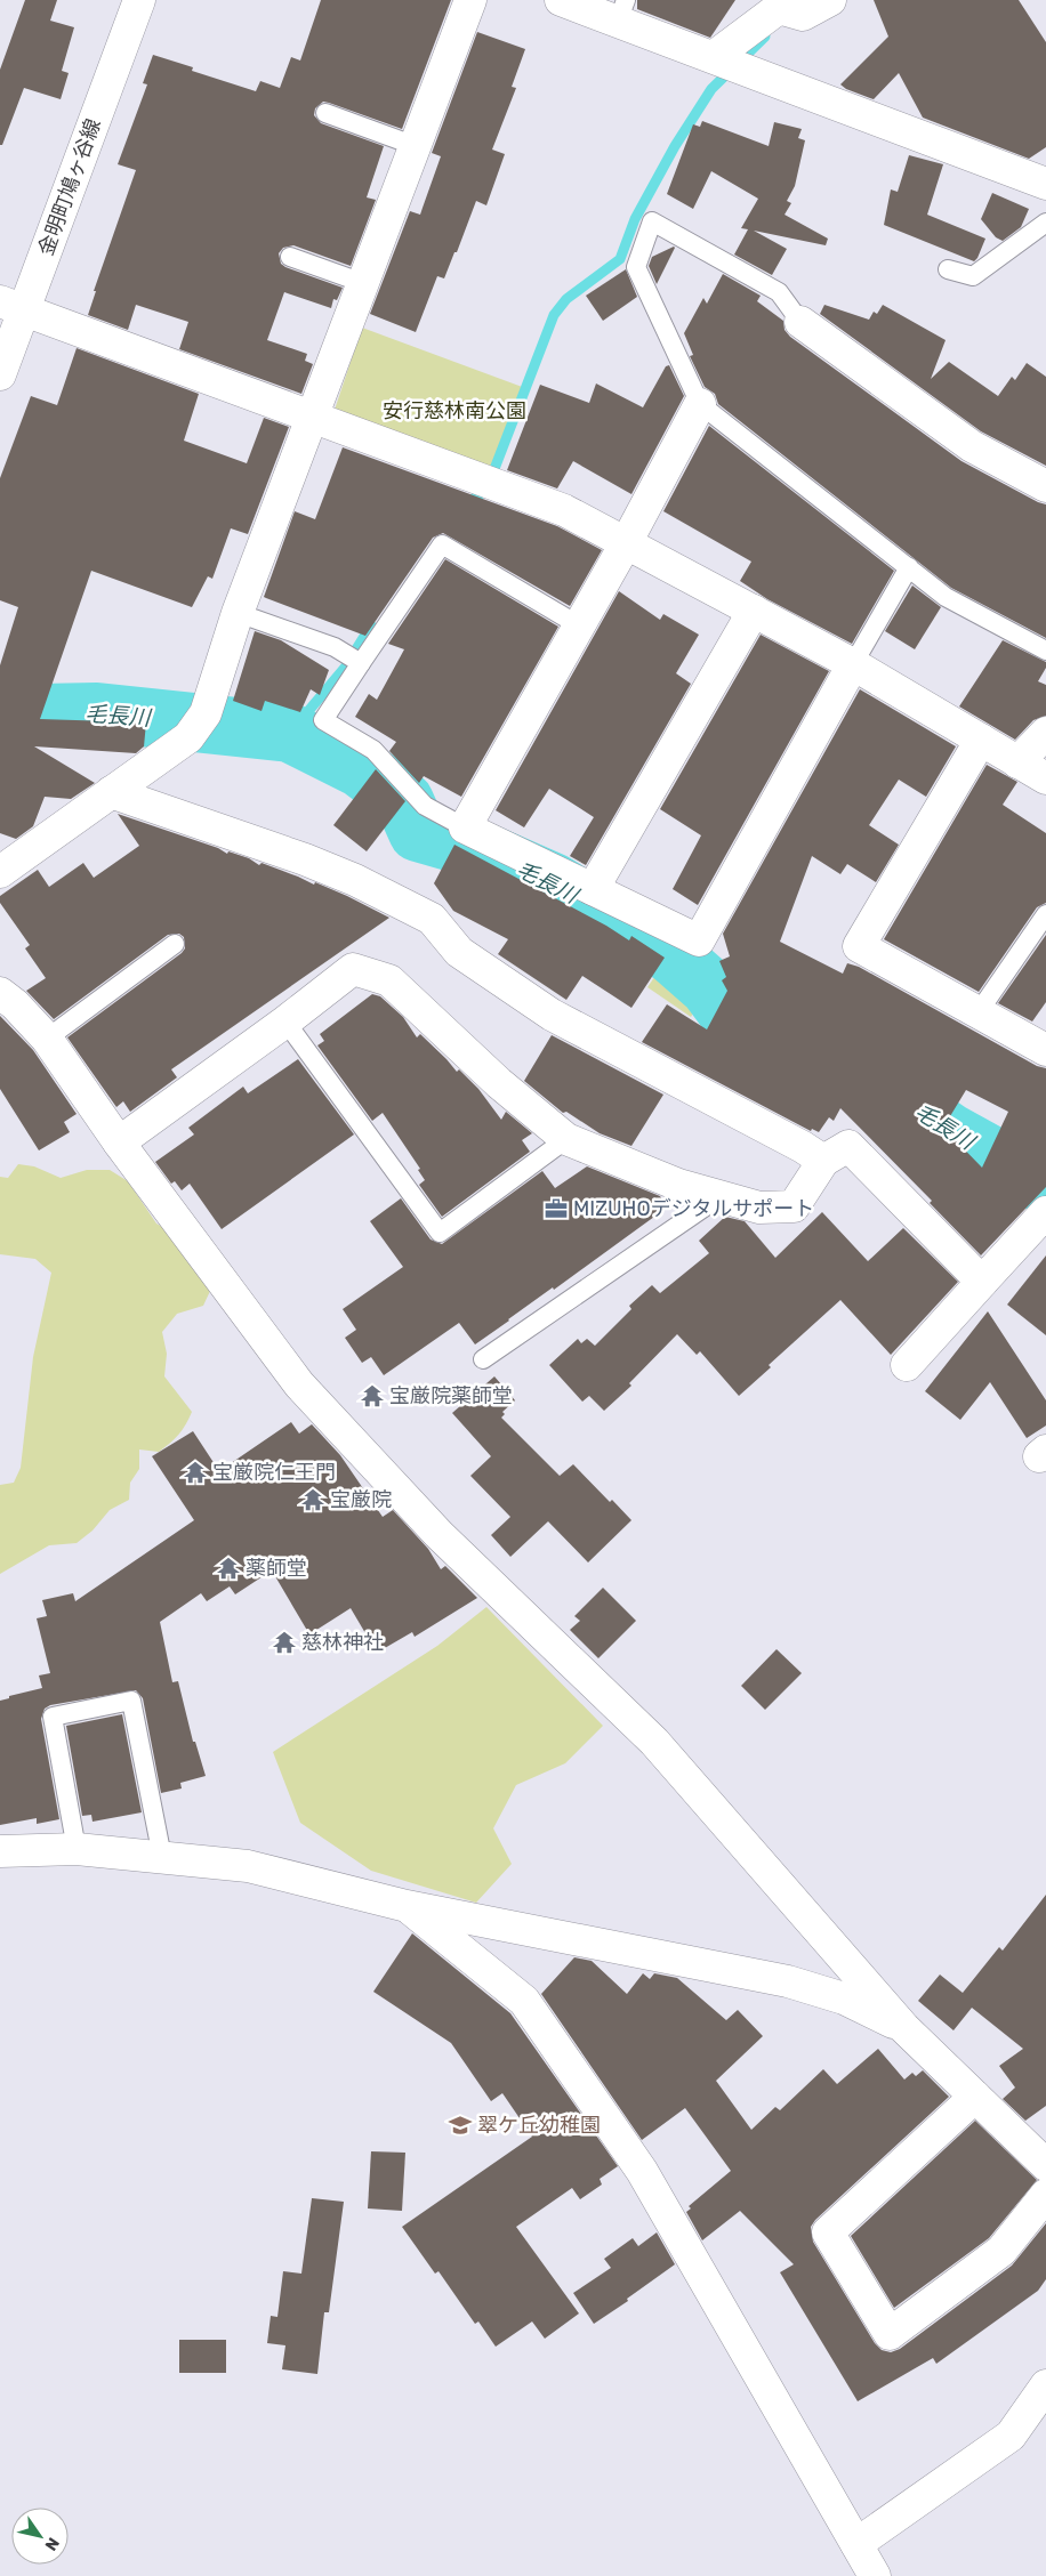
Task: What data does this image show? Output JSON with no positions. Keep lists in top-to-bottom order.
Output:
{
  "streets": {
    "street": ["金明町鳩ヶ谷線"]
  },
  "water": ["毛長川"],
  "parks": ["安行慈林南公園"],
  "places": {
    "office": ["MIZUHOデジタルサポート"],
    "temple": [
      "宝厳院薬師堂",
      "宝厳院仁王門",
      "宝厳院",
      "薬師堂",
      "慈林神社"
    ],
    "school or university": ["翠ケ丘幼稚園"]
  },
  "north": "bottom right"
}
